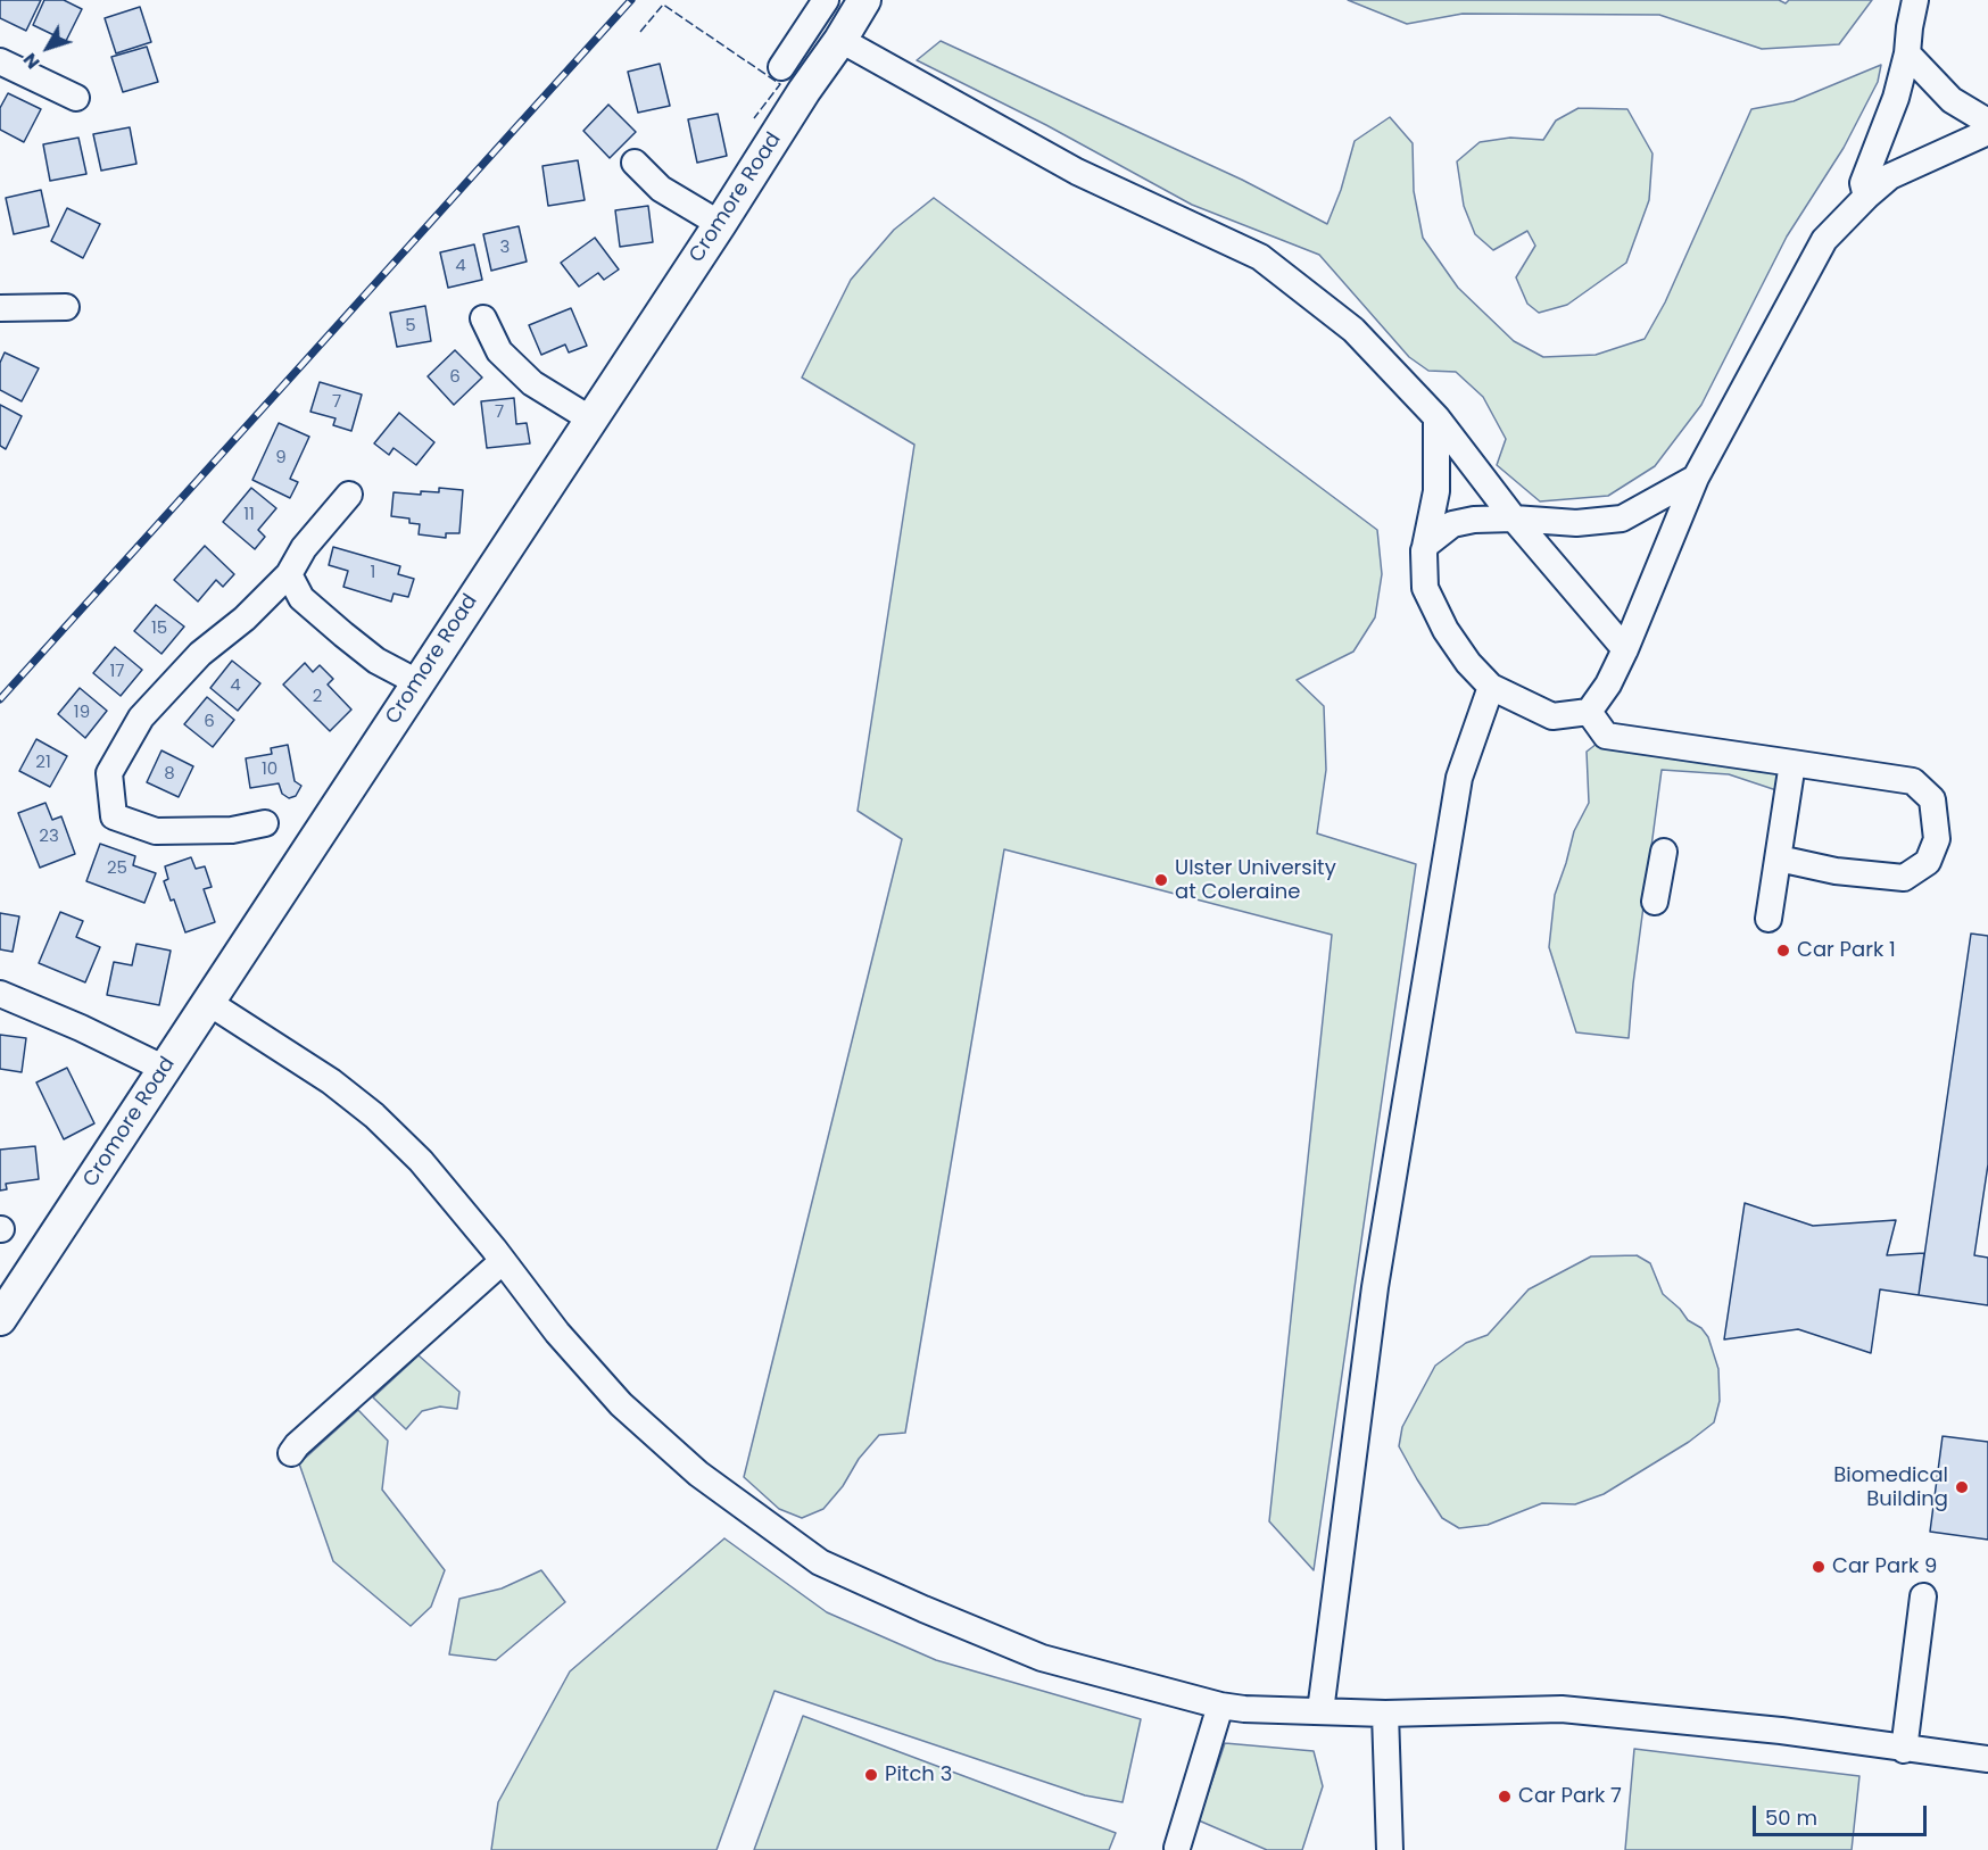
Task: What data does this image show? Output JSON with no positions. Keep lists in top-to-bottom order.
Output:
{
  "streets": {
    "main road": ["Cromore Road"]
  },
  "places": [
    "Ulster University at Coleraine",
    "Car Park 1",
    "Biomedical Building",
    "Car Park 9",
    "Pitch 3",
    "Car Park 7"
  ],
  "house_numbers": [
    "3",
    "4",
    "5",
    "6",
    "7",
    "7",
    "9",
    "11",
    "1",
    "15",
    "17",
    "4",
    "2",
    "19",
    "6",
    "21",
    "10",
    "8",
    "23",
    "25"
  ],
  "scale_bar": "50 m",
  "north": "bottom left"
}
